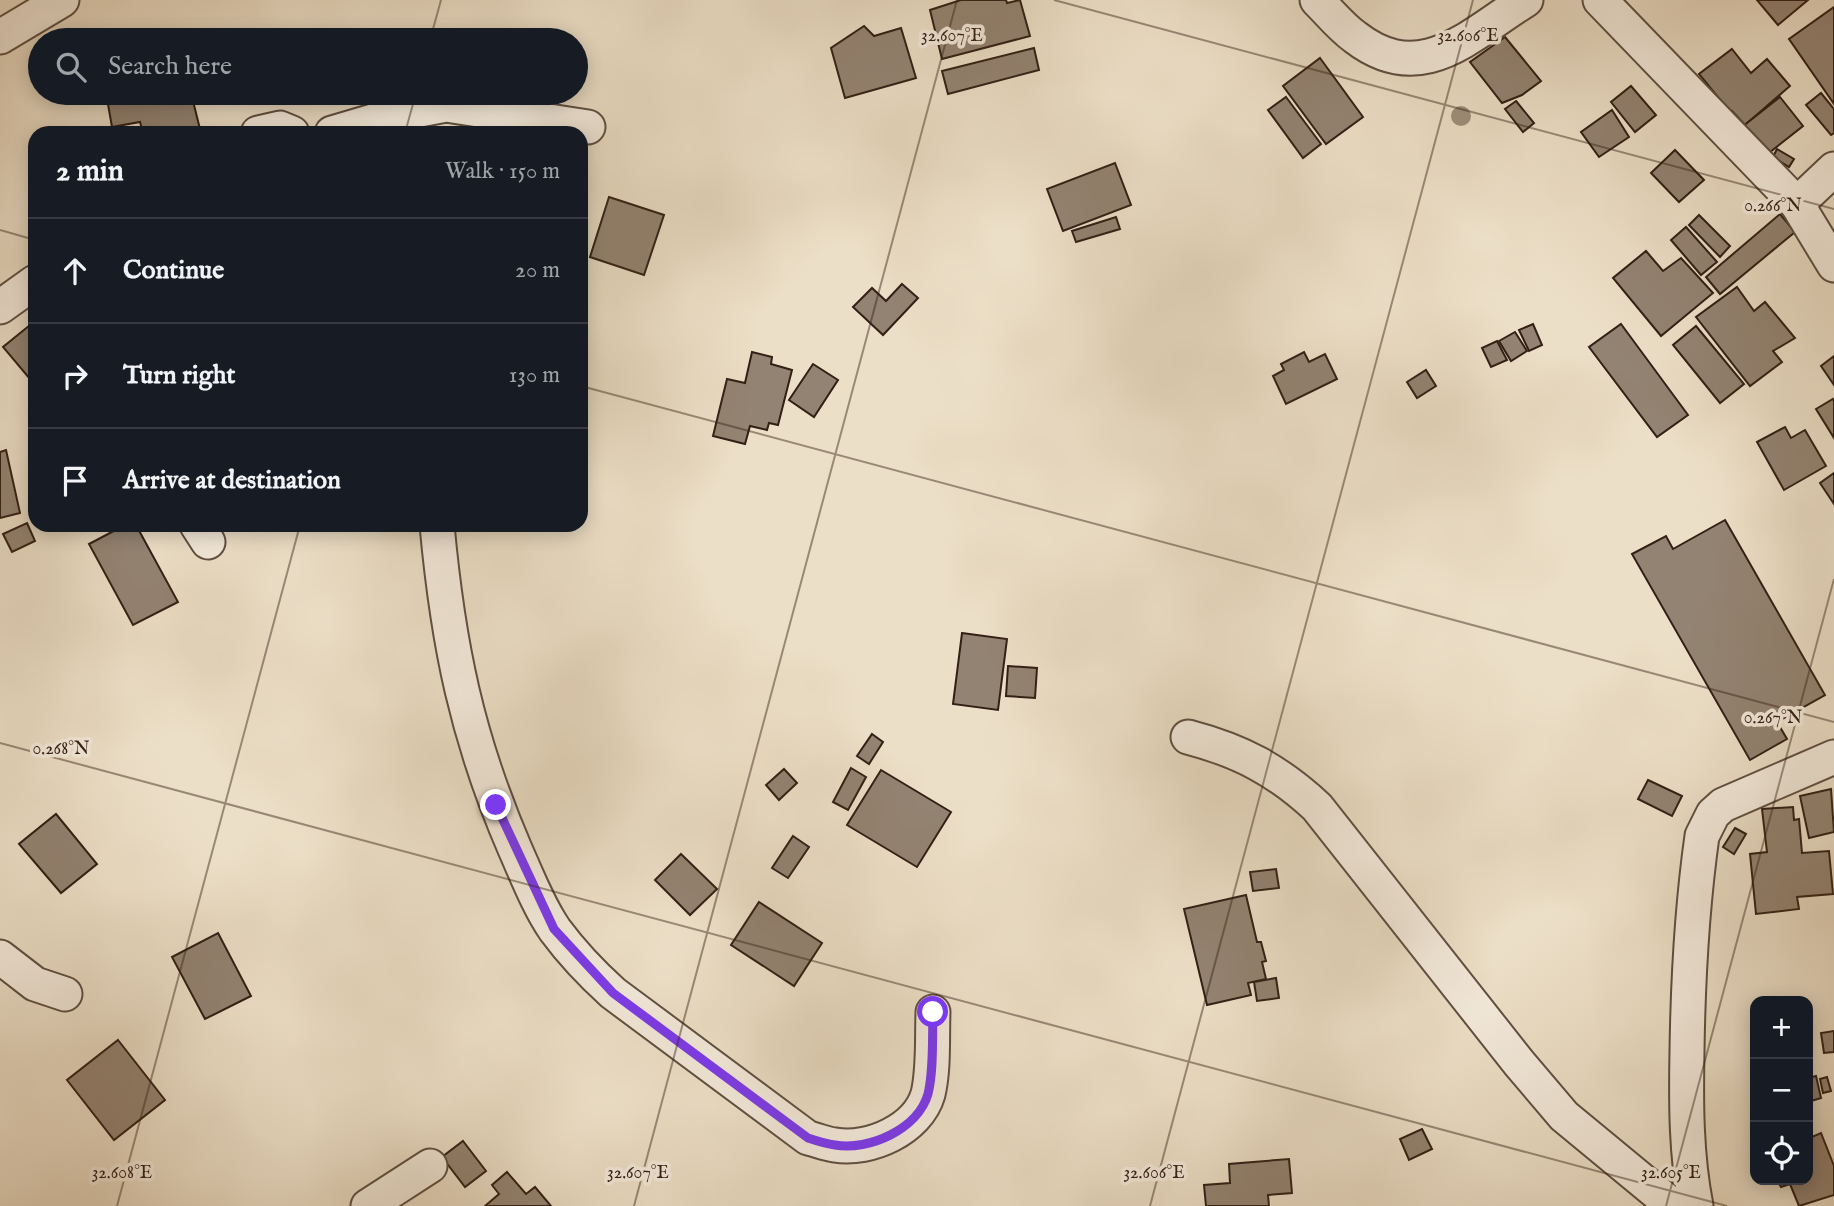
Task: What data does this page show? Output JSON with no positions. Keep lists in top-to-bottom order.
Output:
{
  "page": {
    "search": "Search here",
    "heading": ["2 min", "Walk · 150 m"],
    "list": [
      ["Continue", "20 m"],
      ["Turn right", "130 m"],
      "Arrive at destination"
    ],
    "map_buttons": ["+", "−"]
  },
  "coordinates": [
    "32.607°E",
    "32.606°E",
    "0.266°N",
    "0.267°N",
    "0.268°N",
    "32.608°E",
    "32.605°E"
  ]
}
